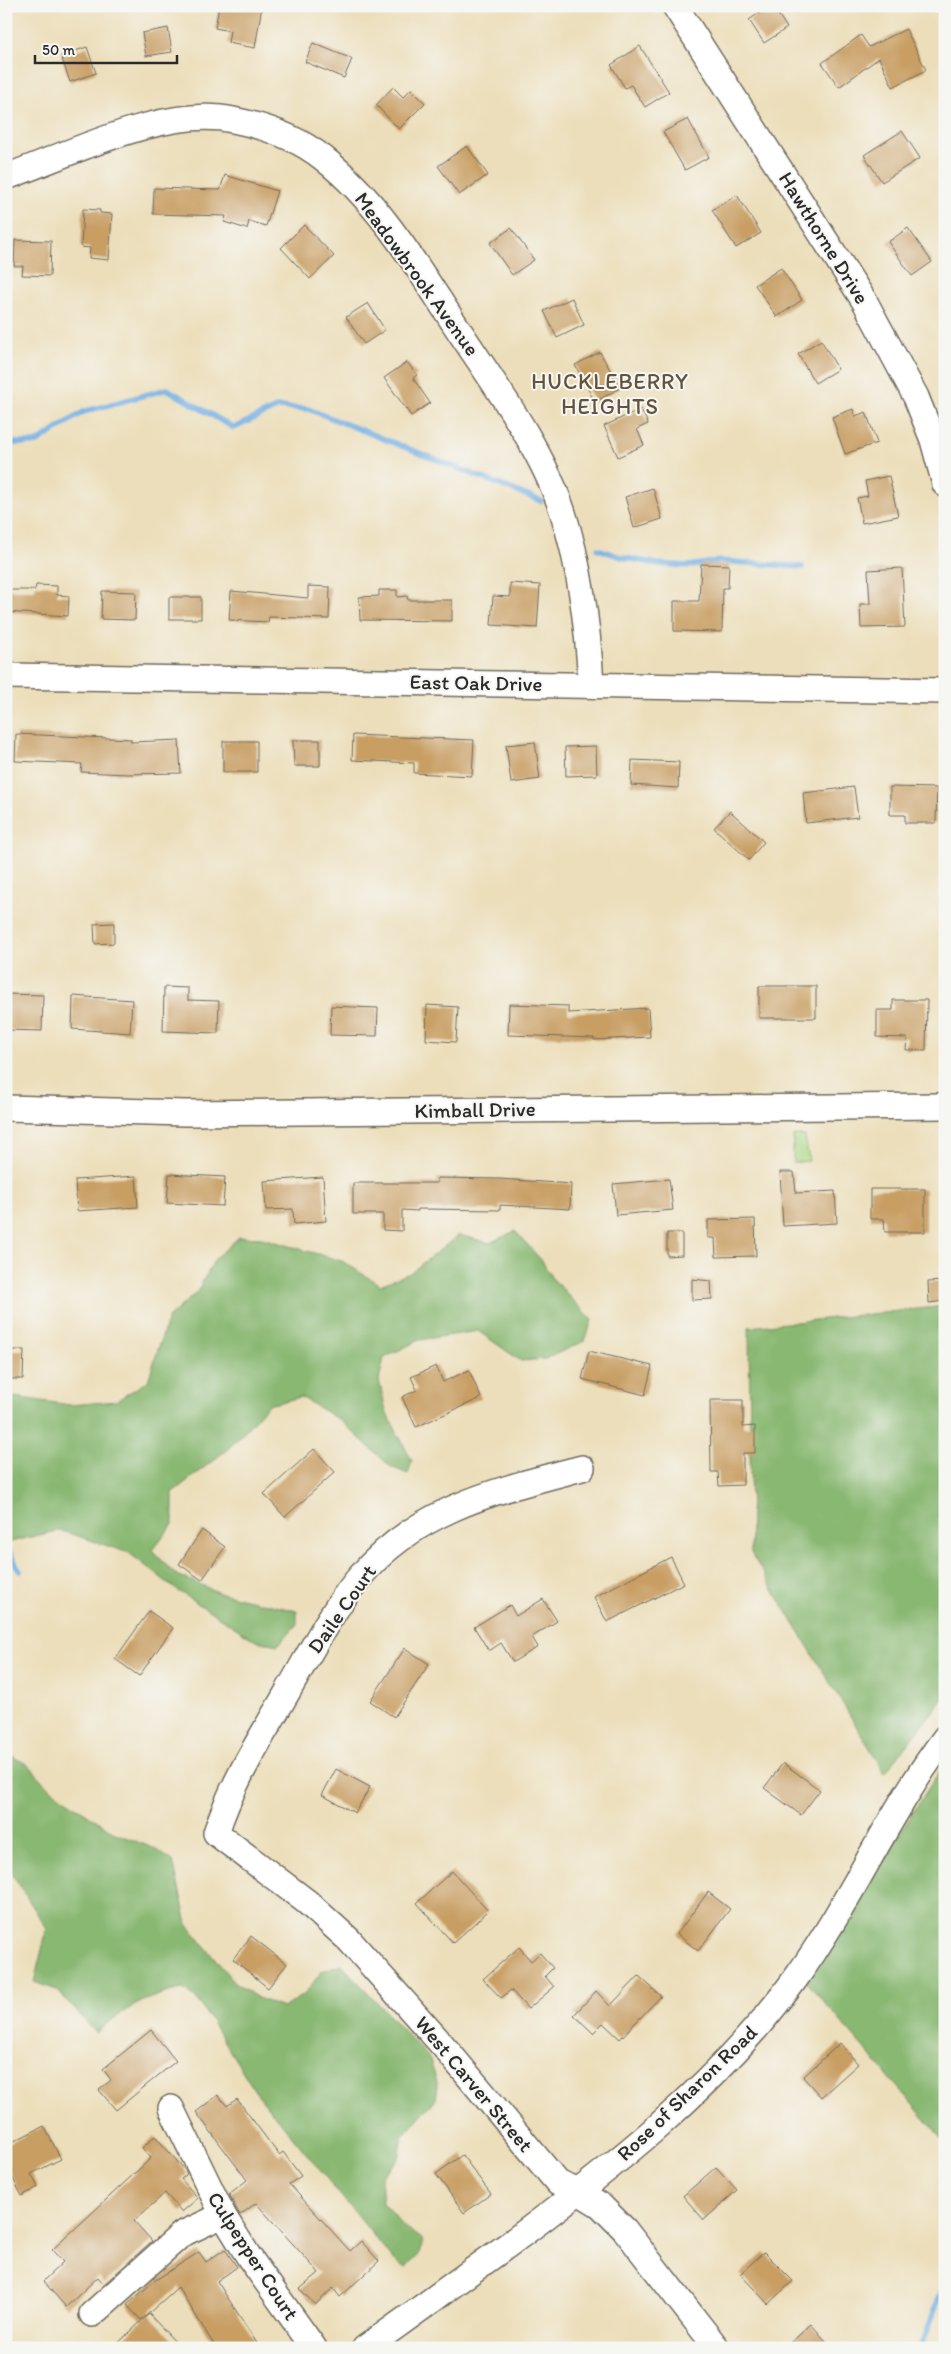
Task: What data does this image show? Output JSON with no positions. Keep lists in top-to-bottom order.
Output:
{
  "streets": {
    "street": [
      "Hawthorne Drive",
      "Meadowbrook Avenue",
      "East Oak Drive",
      "Kimball Drive",
      "Daile Court",
      "West Carver Street",
      "Rose of Sharon Road",
      "Culpepper Court"
    ]
  },
  "crossings": [
    ["Meadowbrook Avenue", "East Oak Drive"],
    ["Daile Court", "West Carver Street"],
    ["West Carver Street", "Rose of Sharon Road"]
  ],
  "districts": ["HUCKLEBERRY HEIGHTS"],
  "scale_bar": "50 m"
}
